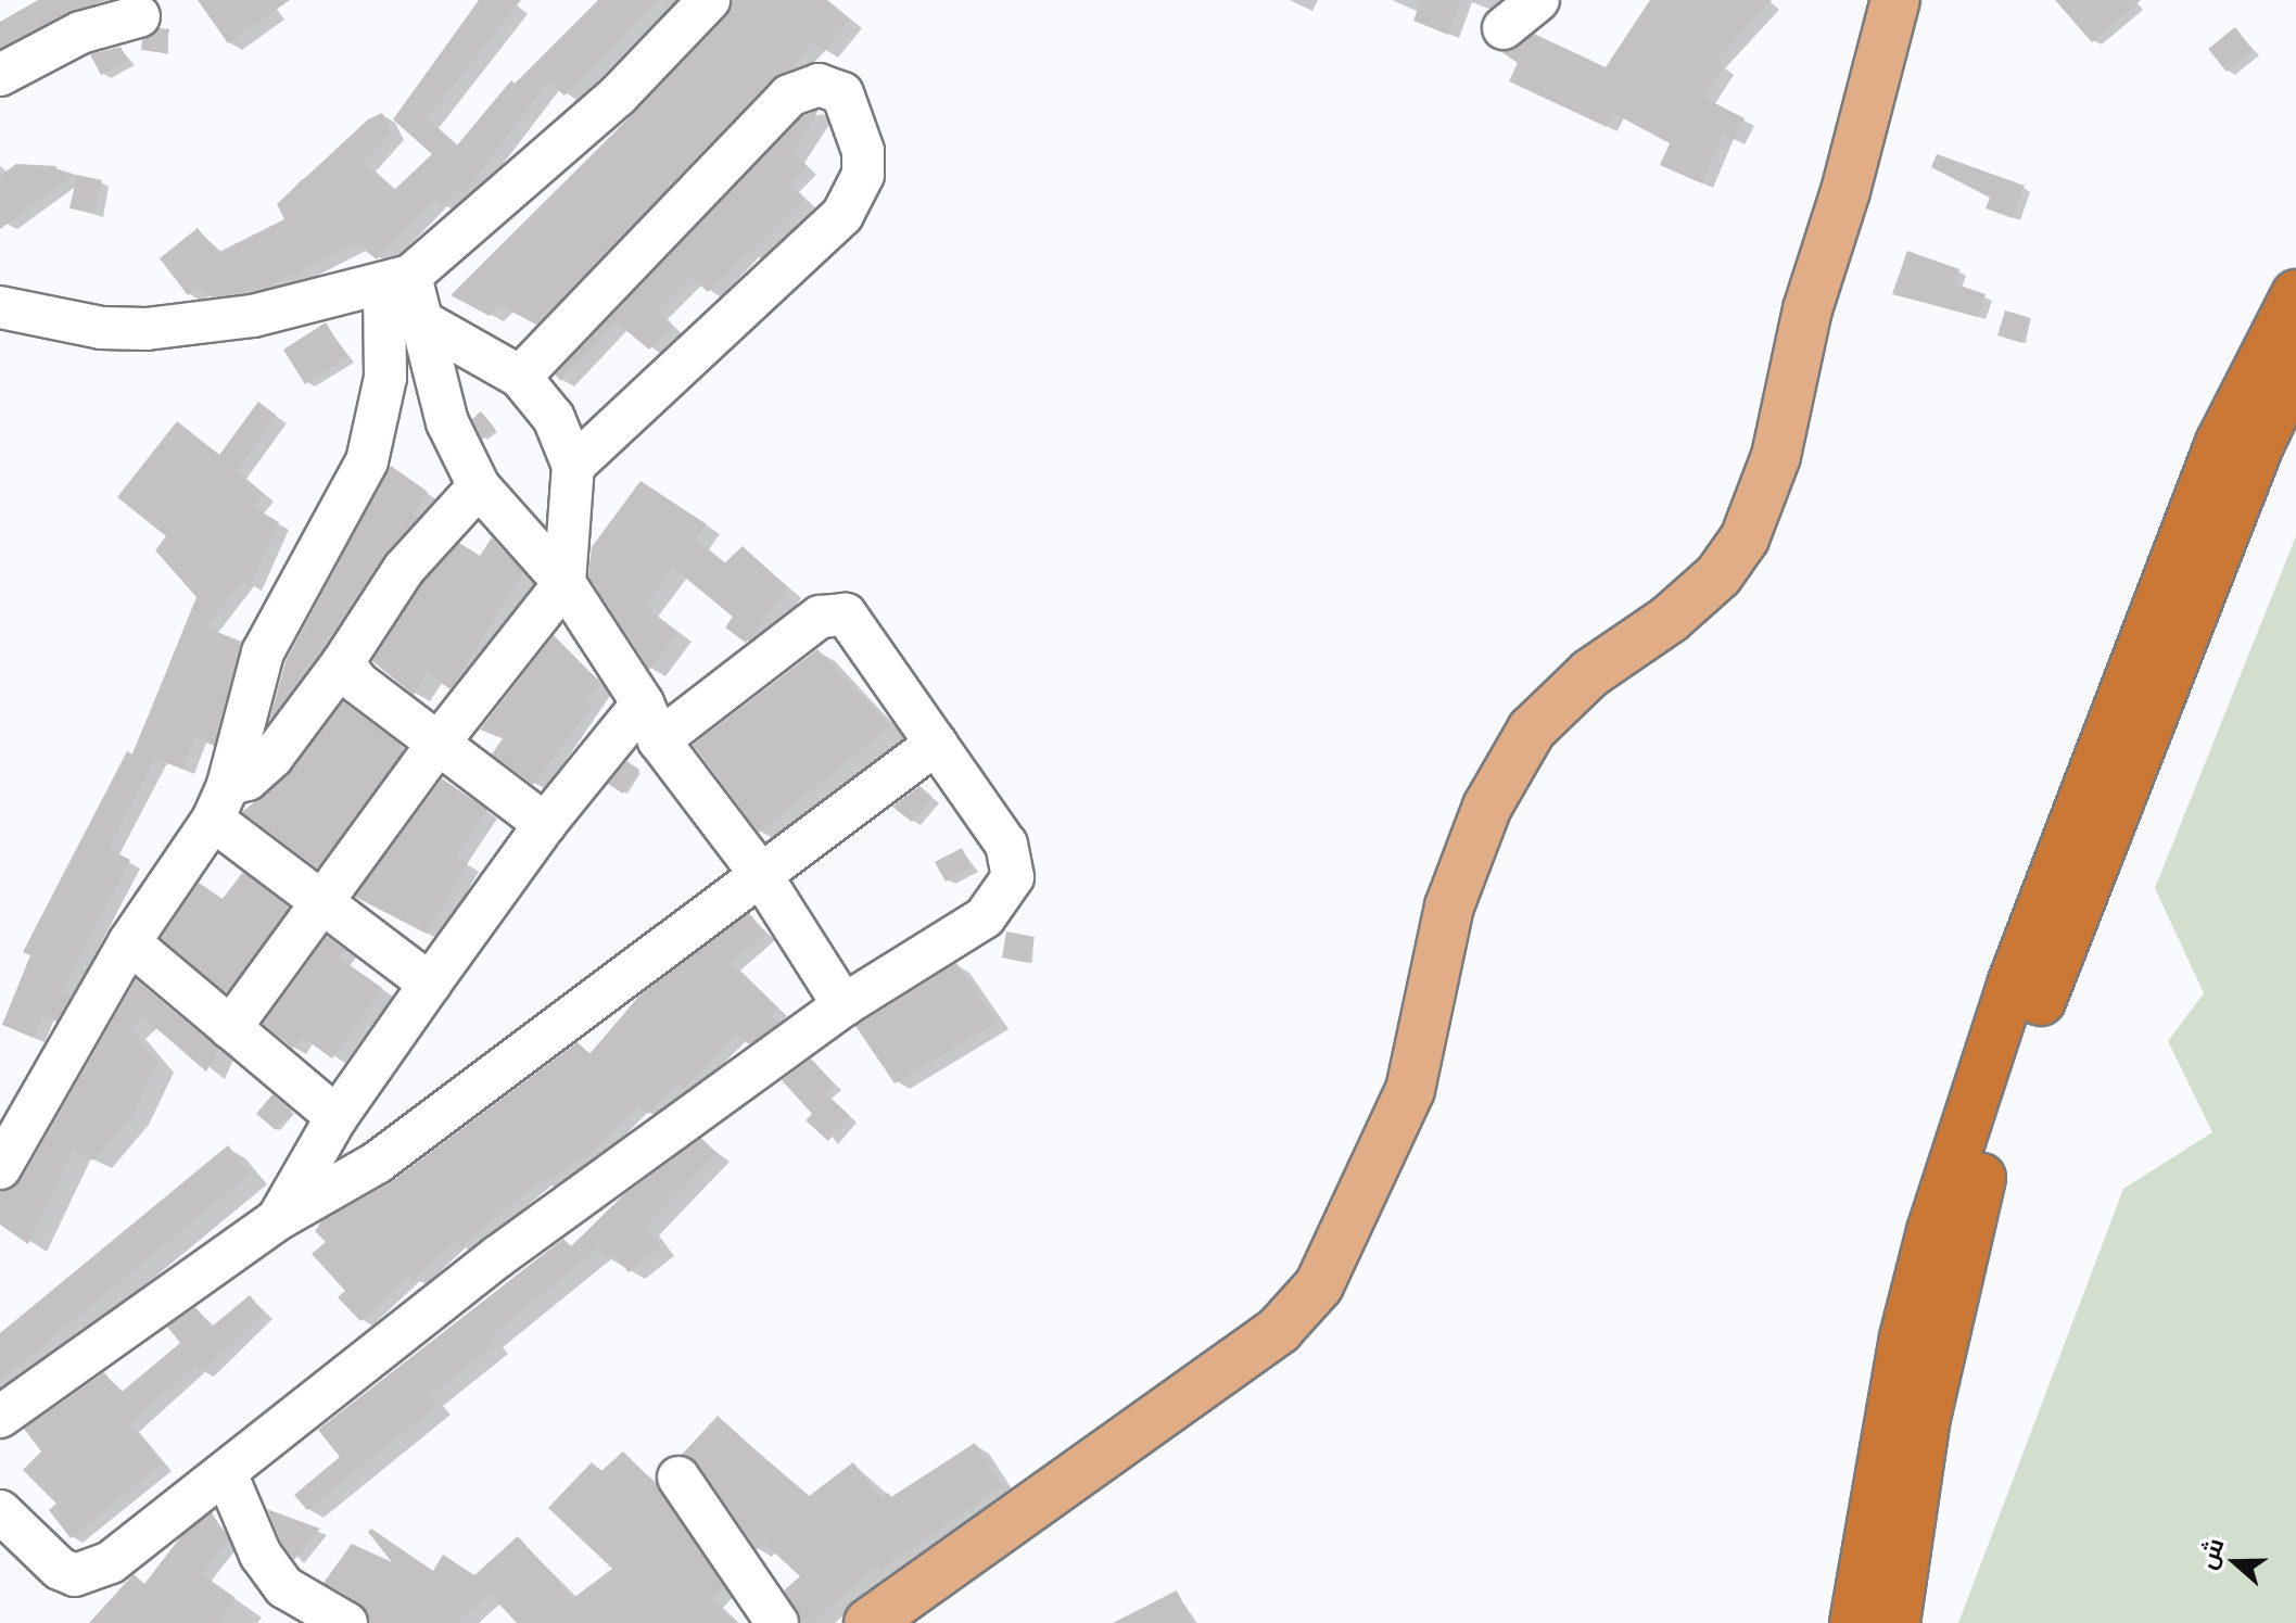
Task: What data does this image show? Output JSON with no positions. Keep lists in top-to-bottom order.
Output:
{
  "north": "left"
}
